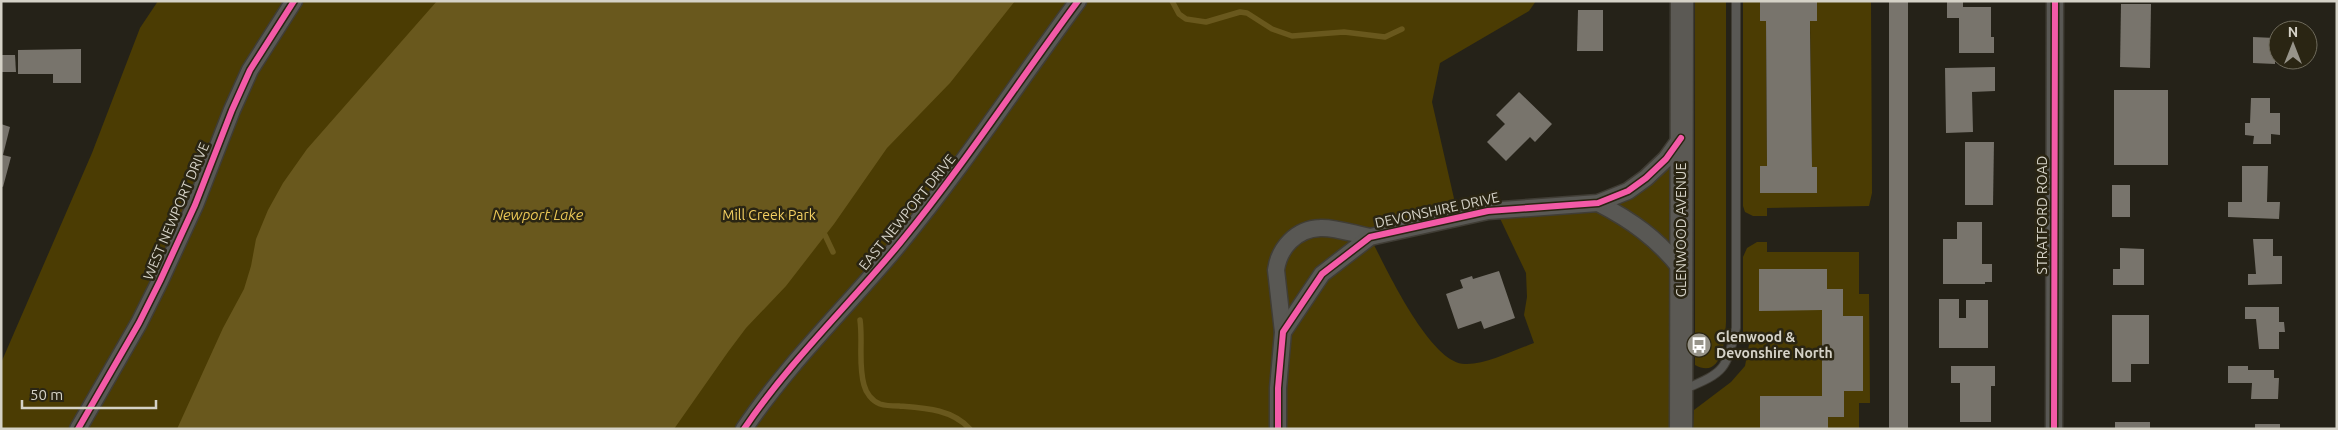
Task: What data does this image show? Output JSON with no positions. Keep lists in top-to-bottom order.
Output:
{
  "streets": {
    "street": [
      "DEVONSHIRE DRIVE",
      "WEST NEWPORT DRIVE",
      "EAST NEWPORT DRIVE",
      "STRATFORD ROAD",
      "GLENWOOD AVENUE"
    ]
  },
  "crossings": [
    ["DEVONSHIRE DRIVE", "GLENWOOD AVENUE"]
  ],
  "water": ["Newport Lake"],
  "parks": ["Mill Creek Park"],
  "places": {
    "bus stop": ["Glenwood & Devonshire North"]
  },
  "scale_bar": "50 m",
  "north": "top"
}
